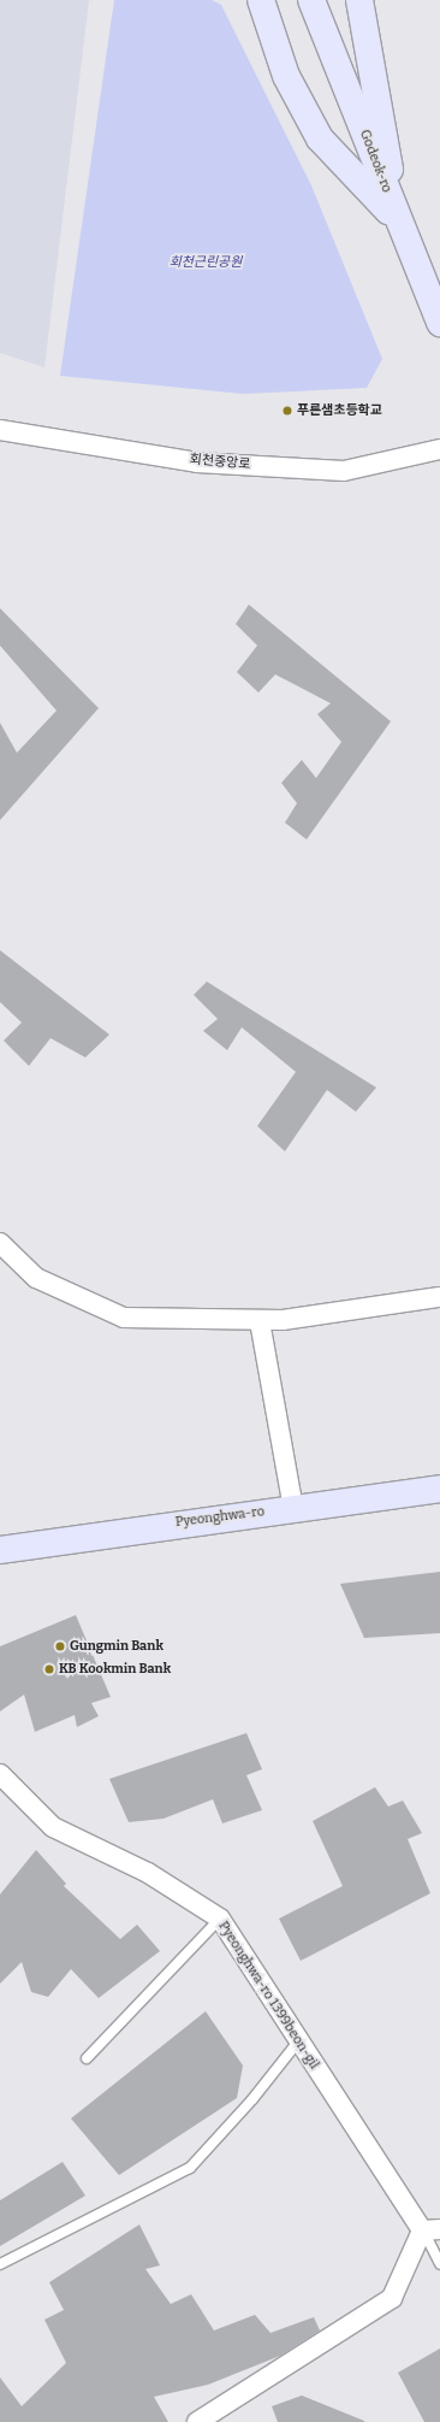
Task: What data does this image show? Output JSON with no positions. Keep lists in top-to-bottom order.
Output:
{
  "streets": {
    "main road": ["Godeok-ro", "Pyeonghwa-ro"],
    "street": ["회천중앙로", "Pyeonghwa-ro 1399beon-gil"]
  },
  "parks": ["회천근린공원"],
  "places": ["푸른샘초등학교", "Gungmin Bank", "KB Kookmin Bank"]
}
